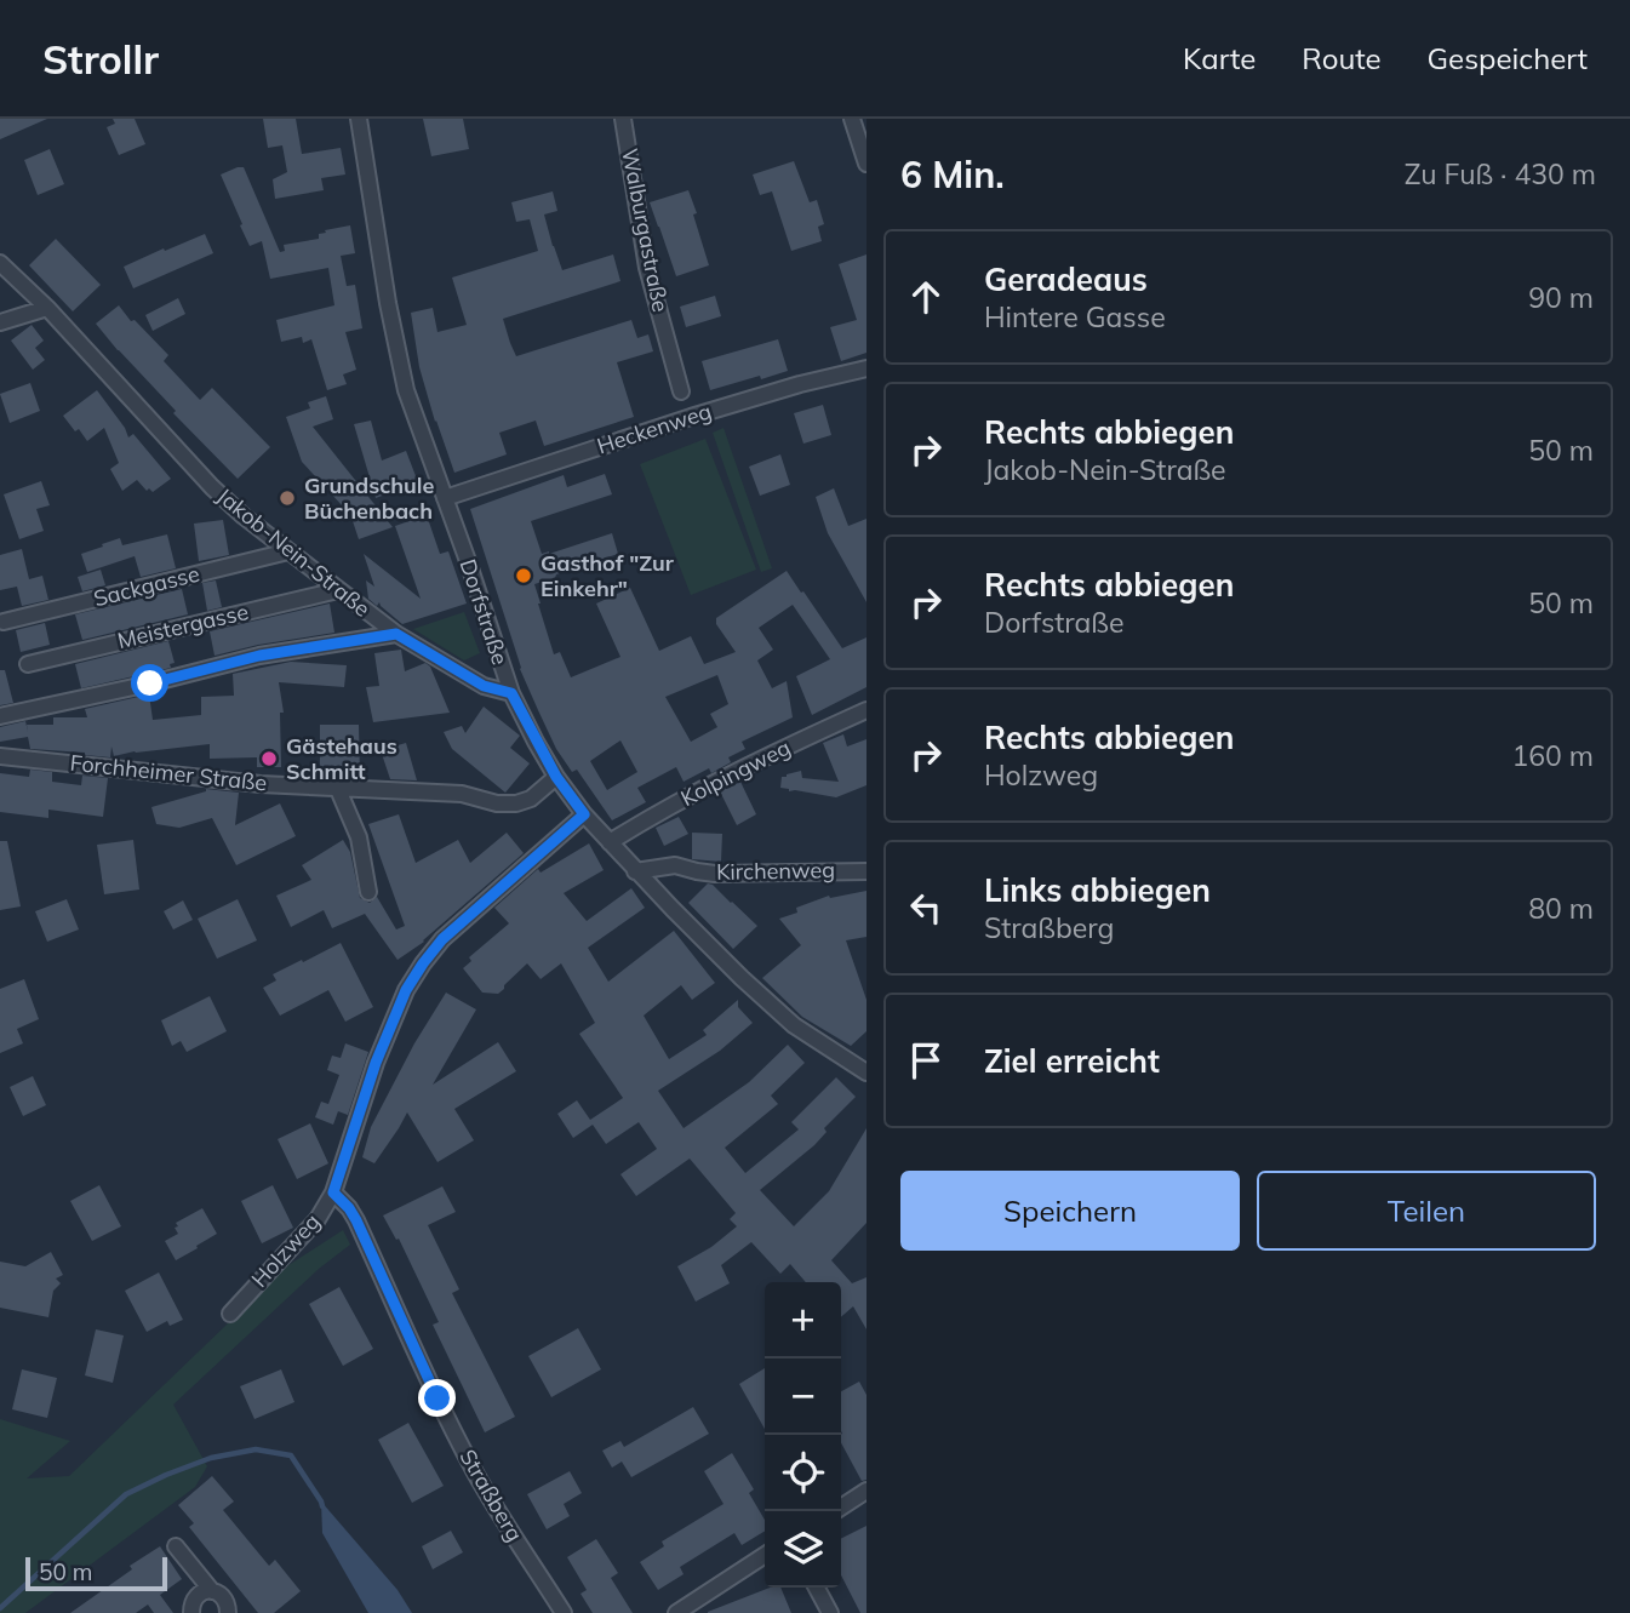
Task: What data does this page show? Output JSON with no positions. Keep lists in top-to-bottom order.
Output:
{
  "streets": {
    "street": [
      "Walburgastraße",
      "Heckenweg",
      "Jakob-Nein-Straße",
      "Sackgasse",
      "Dorfstraße",
      "Meistergasse",
      "Forchheimer Straße",
      "Kolpingweg",
      "Kirchenweg",
      "Holzweg",
      "Straßberg"
    ]
  },
  "crossings": [
    ["Heckenweg", "Dorfstraße"],
    ["Jakob-Nein-Straße", "Sackgasse"],
    ["Jakob-Nein-Straße", "Dorfstraße"],
    ["Jakob-Nein-Straße", "Meistergasse"],
    ["Dorfstraße", "Forchheimer Straße"],
    ["Dorfstraße", "Kolpingweg"],
    ["Dorfstraße", "Kirchenweg"],
    ["Dorfstraße", "Holzweg"],
    ["Holzweg", "Straßberg"]
  ],
  "places": ["Grundschule Büchenbach", "Gasthof \"Zur Einkehr\"", "Gästehaus Schmitt"],
  "scale_bar": "50 m",
  "page": {
    "header": "Strollr",
    "nav": ["Karte", "Route", "Gespeichert"],
    "heading": ["6 Min.", "Zu Fuß · 430 m"],
    "list": [
      ["Geradeaus", "Hintere Gasse", "90 m"],
      ["Rechts abbiegen", "Jakob-Nein-Straße", "50 m"],
      ["Rechts abbiegen", "Dorfstraße", "50 m"],
      ["Rechts abbiegen", "Holzweg", "160 m"],
      ["Links abbiegen", "Straßberg", "80 m"],
      "Ziel erreicht"
    ],
    "buttons": ["Speichern", "Teilen"],
    "map_buttons": ["+", "−"],
    "scale": "50 m"
  }
}
